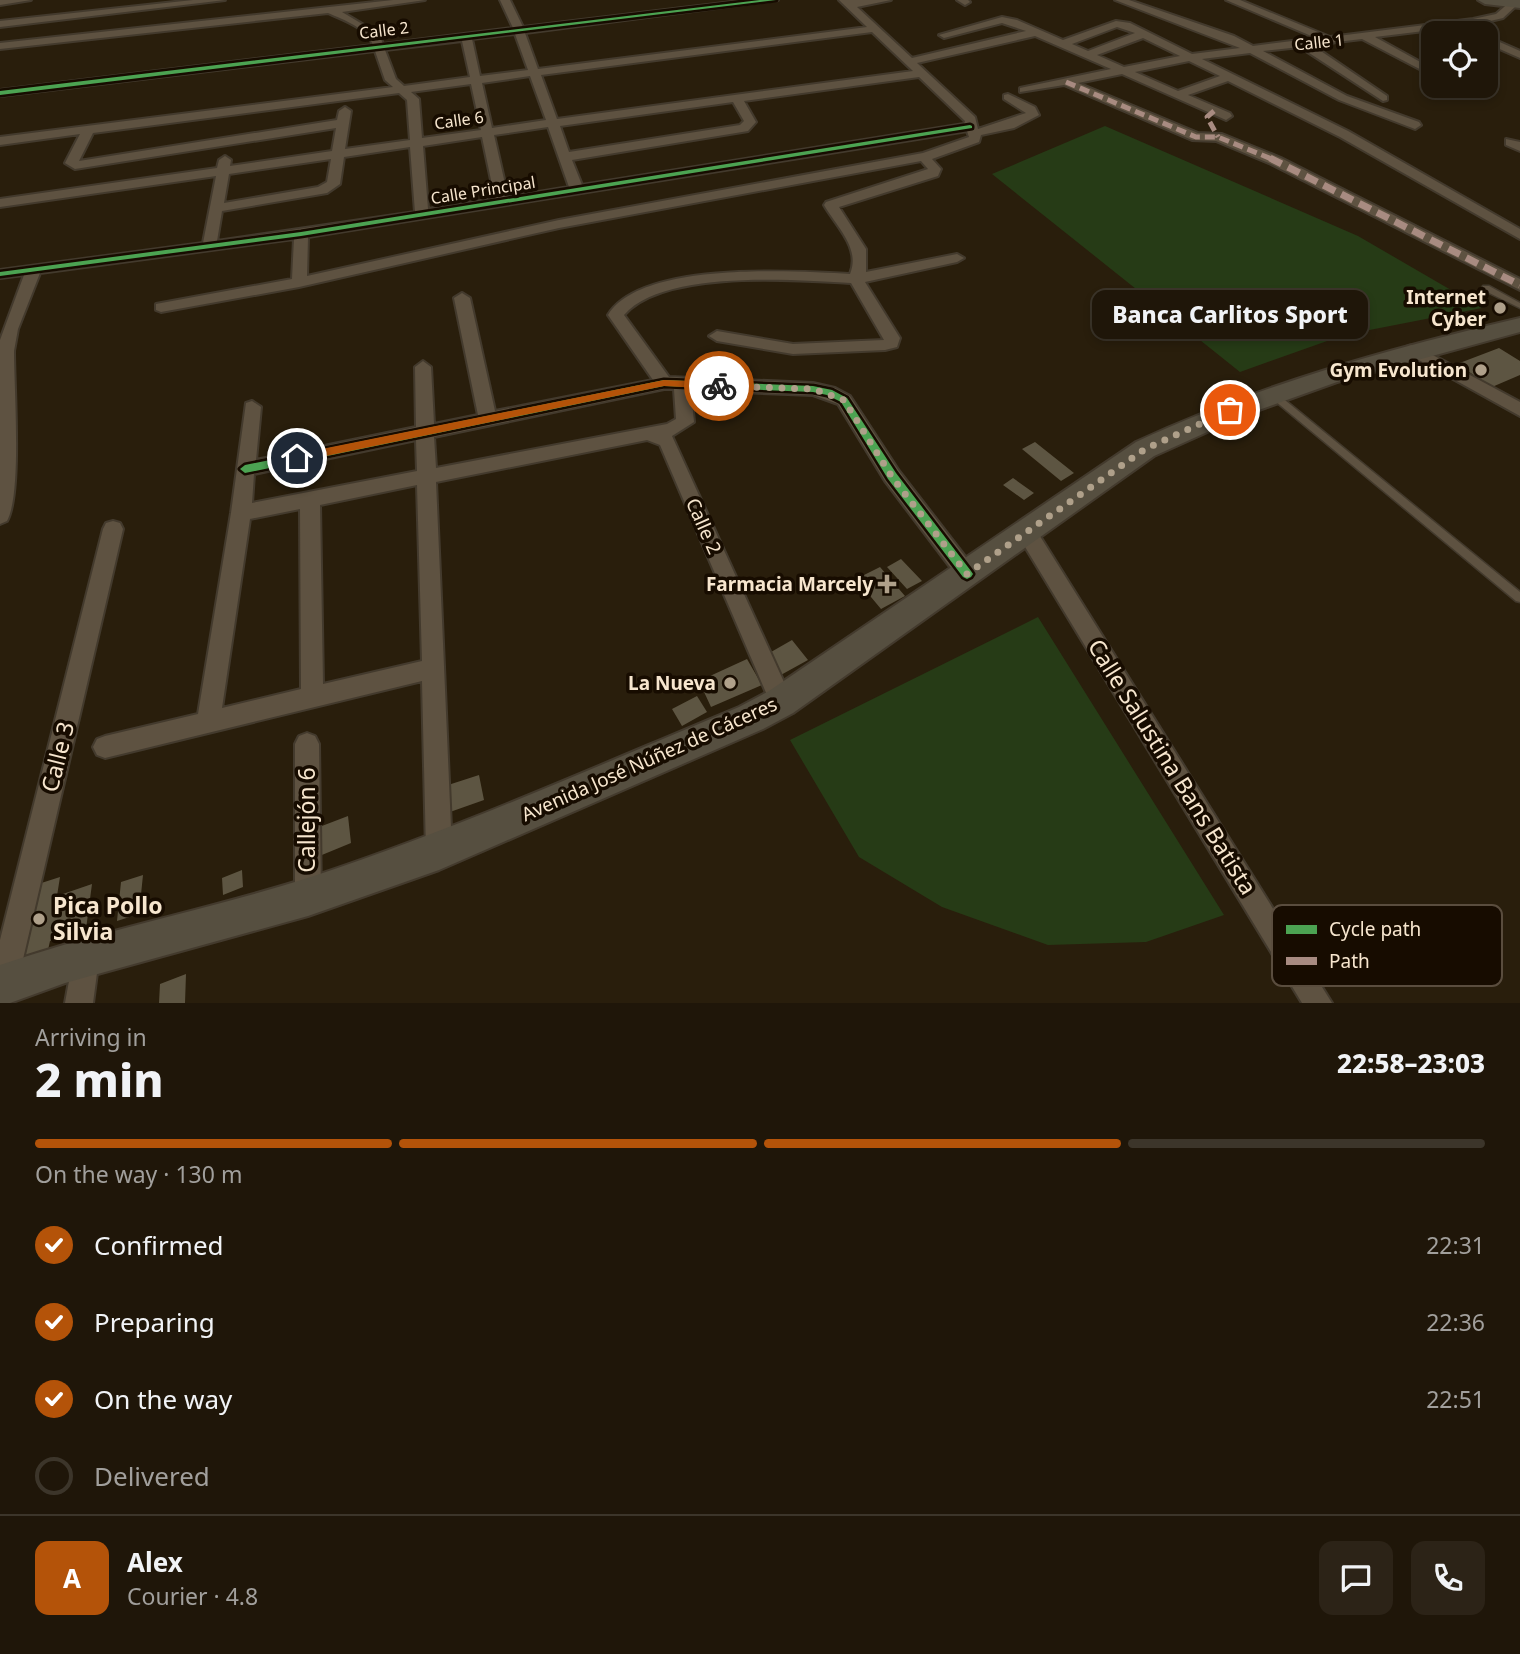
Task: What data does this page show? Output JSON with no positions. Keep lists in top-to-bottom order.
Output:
{
  "streets": {
    "main road": ["Avenida José Núñez de Cáceres"],
    "street": [
      "Calle 2",
      "Calle 1",
      "Calle 6",
      "Calle Principal",
      "Calle 3",
      "Calle Salustina Bans Batista",
      "Callejón 6"
    ]
  },
  "crossings": [
    ["Calle 2", "Avenida José Núñez de Cáceres"],
    ["Calle 3", "Avenida José Núñez de Cáceres"],
    ["Avenida José Núñez de Cáceres", "Calle Salustina Bans Batista"],
    ["Avenida José Núñez de Cáceres", "Callejón 6"]
  ],
  "places": {
    "other": [
      "Internet Cyber",
      "Gym Evolution",
      "Banca Carlitos Sport",
      "La Nueva",
      "Pica Pollo Silvia"
    ],
    "health": ["Farmacia Marcely"]
  },
  "legend": ["Cycle path", "Path"],
  "page": {
    "bubble": "Banca Carlitos Sport",
    "heading": ["2 min", "Arriving in", "22:58–23:03"],
    "panel": ["Alex", "Courier · 4.8"],
    "bar": "On the way · 130 m",
    "list": [
      ["Confirmed", "22:31"],
      ["Preparing", "22:36"],
      ["On the way", "22:51"],
      "Delivered"
    ],
    "round": "A"
  }
}
